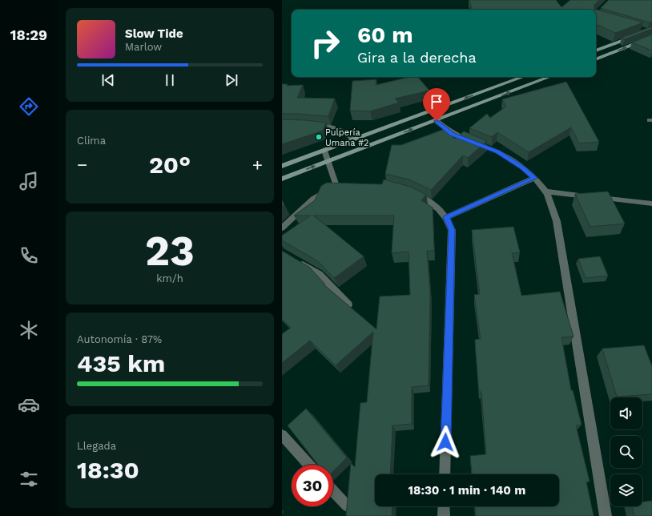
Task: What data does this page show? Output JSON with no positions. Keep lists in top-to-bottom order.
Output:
{
  "places": ["Pulpería Umana #2"],
  "page": {
    "tabs": "18:29",
    "turn": ["60 m", "Gira a la derecha"],
    "song": ["Slow Tide", "Marlow"],
    "tile": [
      "Clima",
      ["23", "km/h"],
      ["Autonomía · 87%", "435 km"],
      ["Llegada", "18:30"]
    ],
    "heat": ["−", "20°", "+"],
    "limit": "30",
    "trip": "18:30 · 1 min · 140 m"
  }
}
